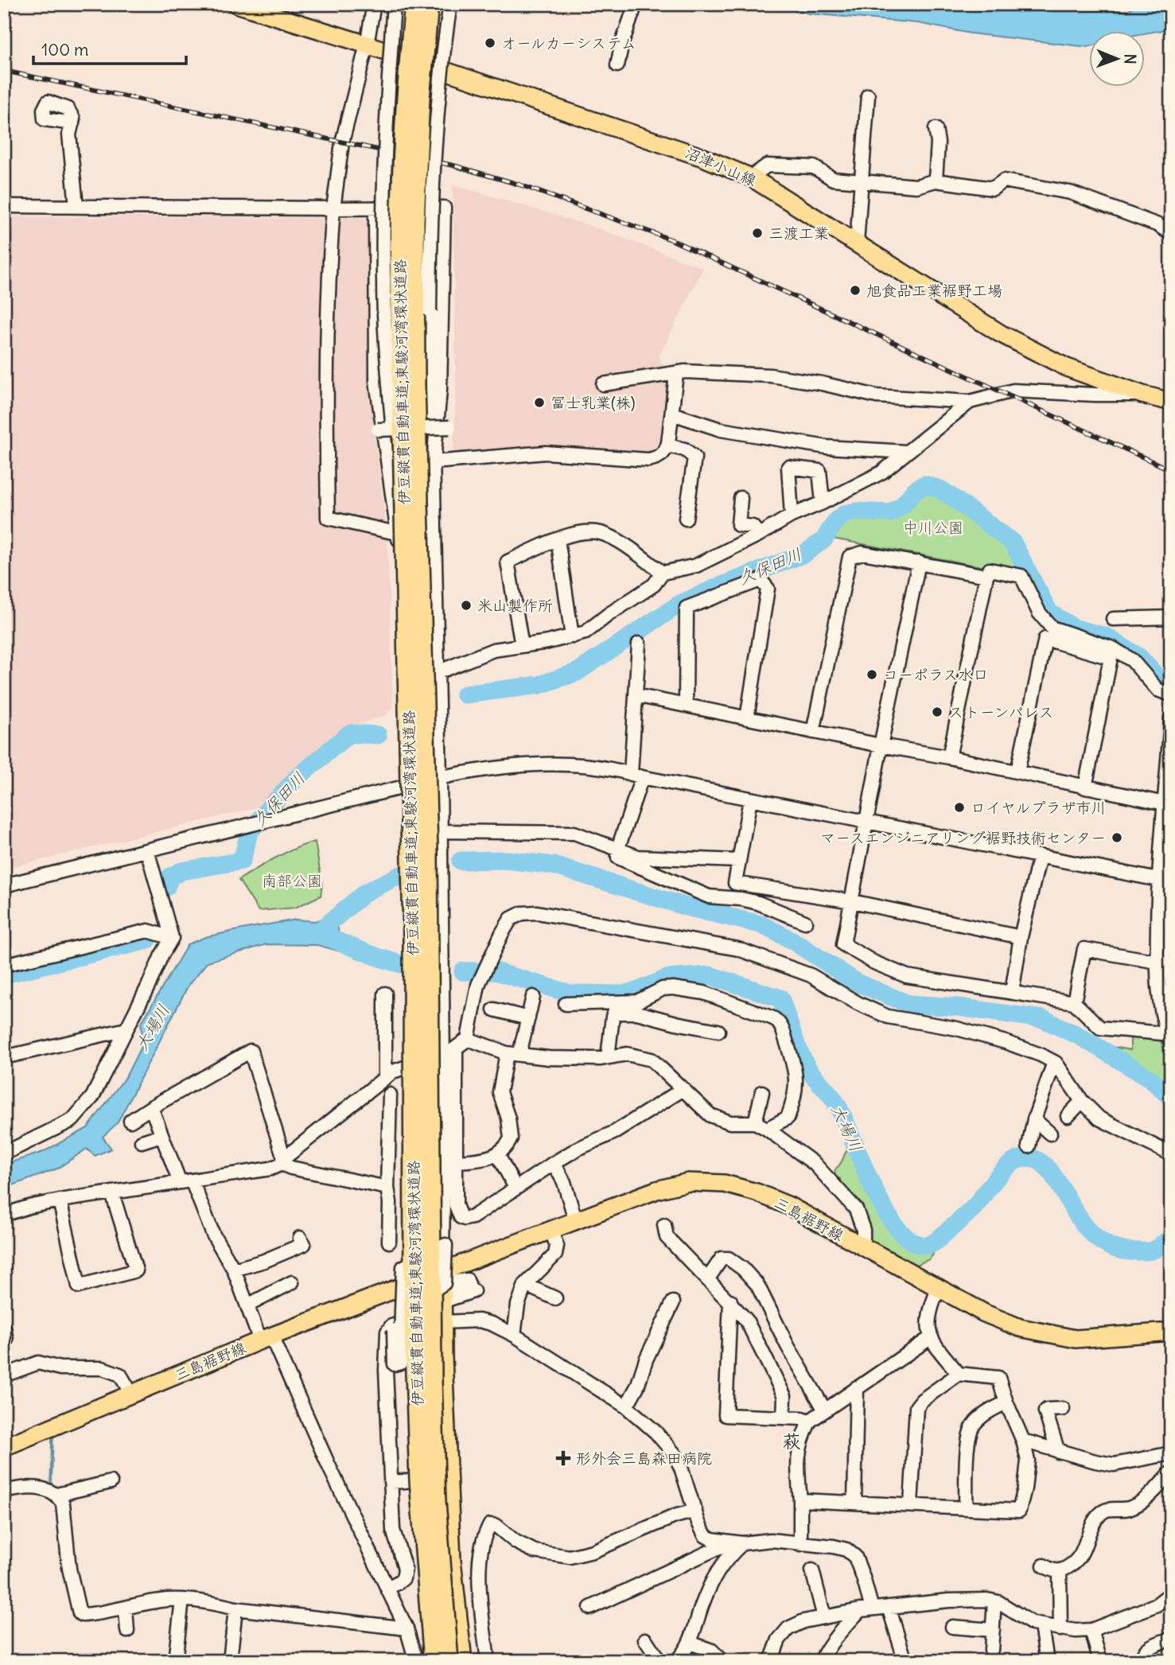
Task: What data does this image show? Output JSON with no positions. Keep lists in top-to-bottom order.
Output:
{
  "streets": {
    "highway": ["伊豆縦貫自動車道;東駿河湾環状道路"],
    "main road": ["沼津小山線", "三島裾野線"]
  },
  "districts": ["萩"],
  "water": ["久保田川", "大場川"],
  "parks": ["中川公園", "南部公園"],
  "places": {
    "other": [
      "オールカーシステム",
      "三渡工業",
      "旭食品工業裾野工場",
      "冨士乳業(株)",
      "米山製作所",
      "コーポラス水口",
      "ストーンパレス",
      "ロイヤルプラザ市川",
      "マースエンジニアリング裾野技術センター"
    ],
    "health": ["形外会三島森田病院"]
  },
  "scale_bar": "100 m",
  "north": "right"
}
